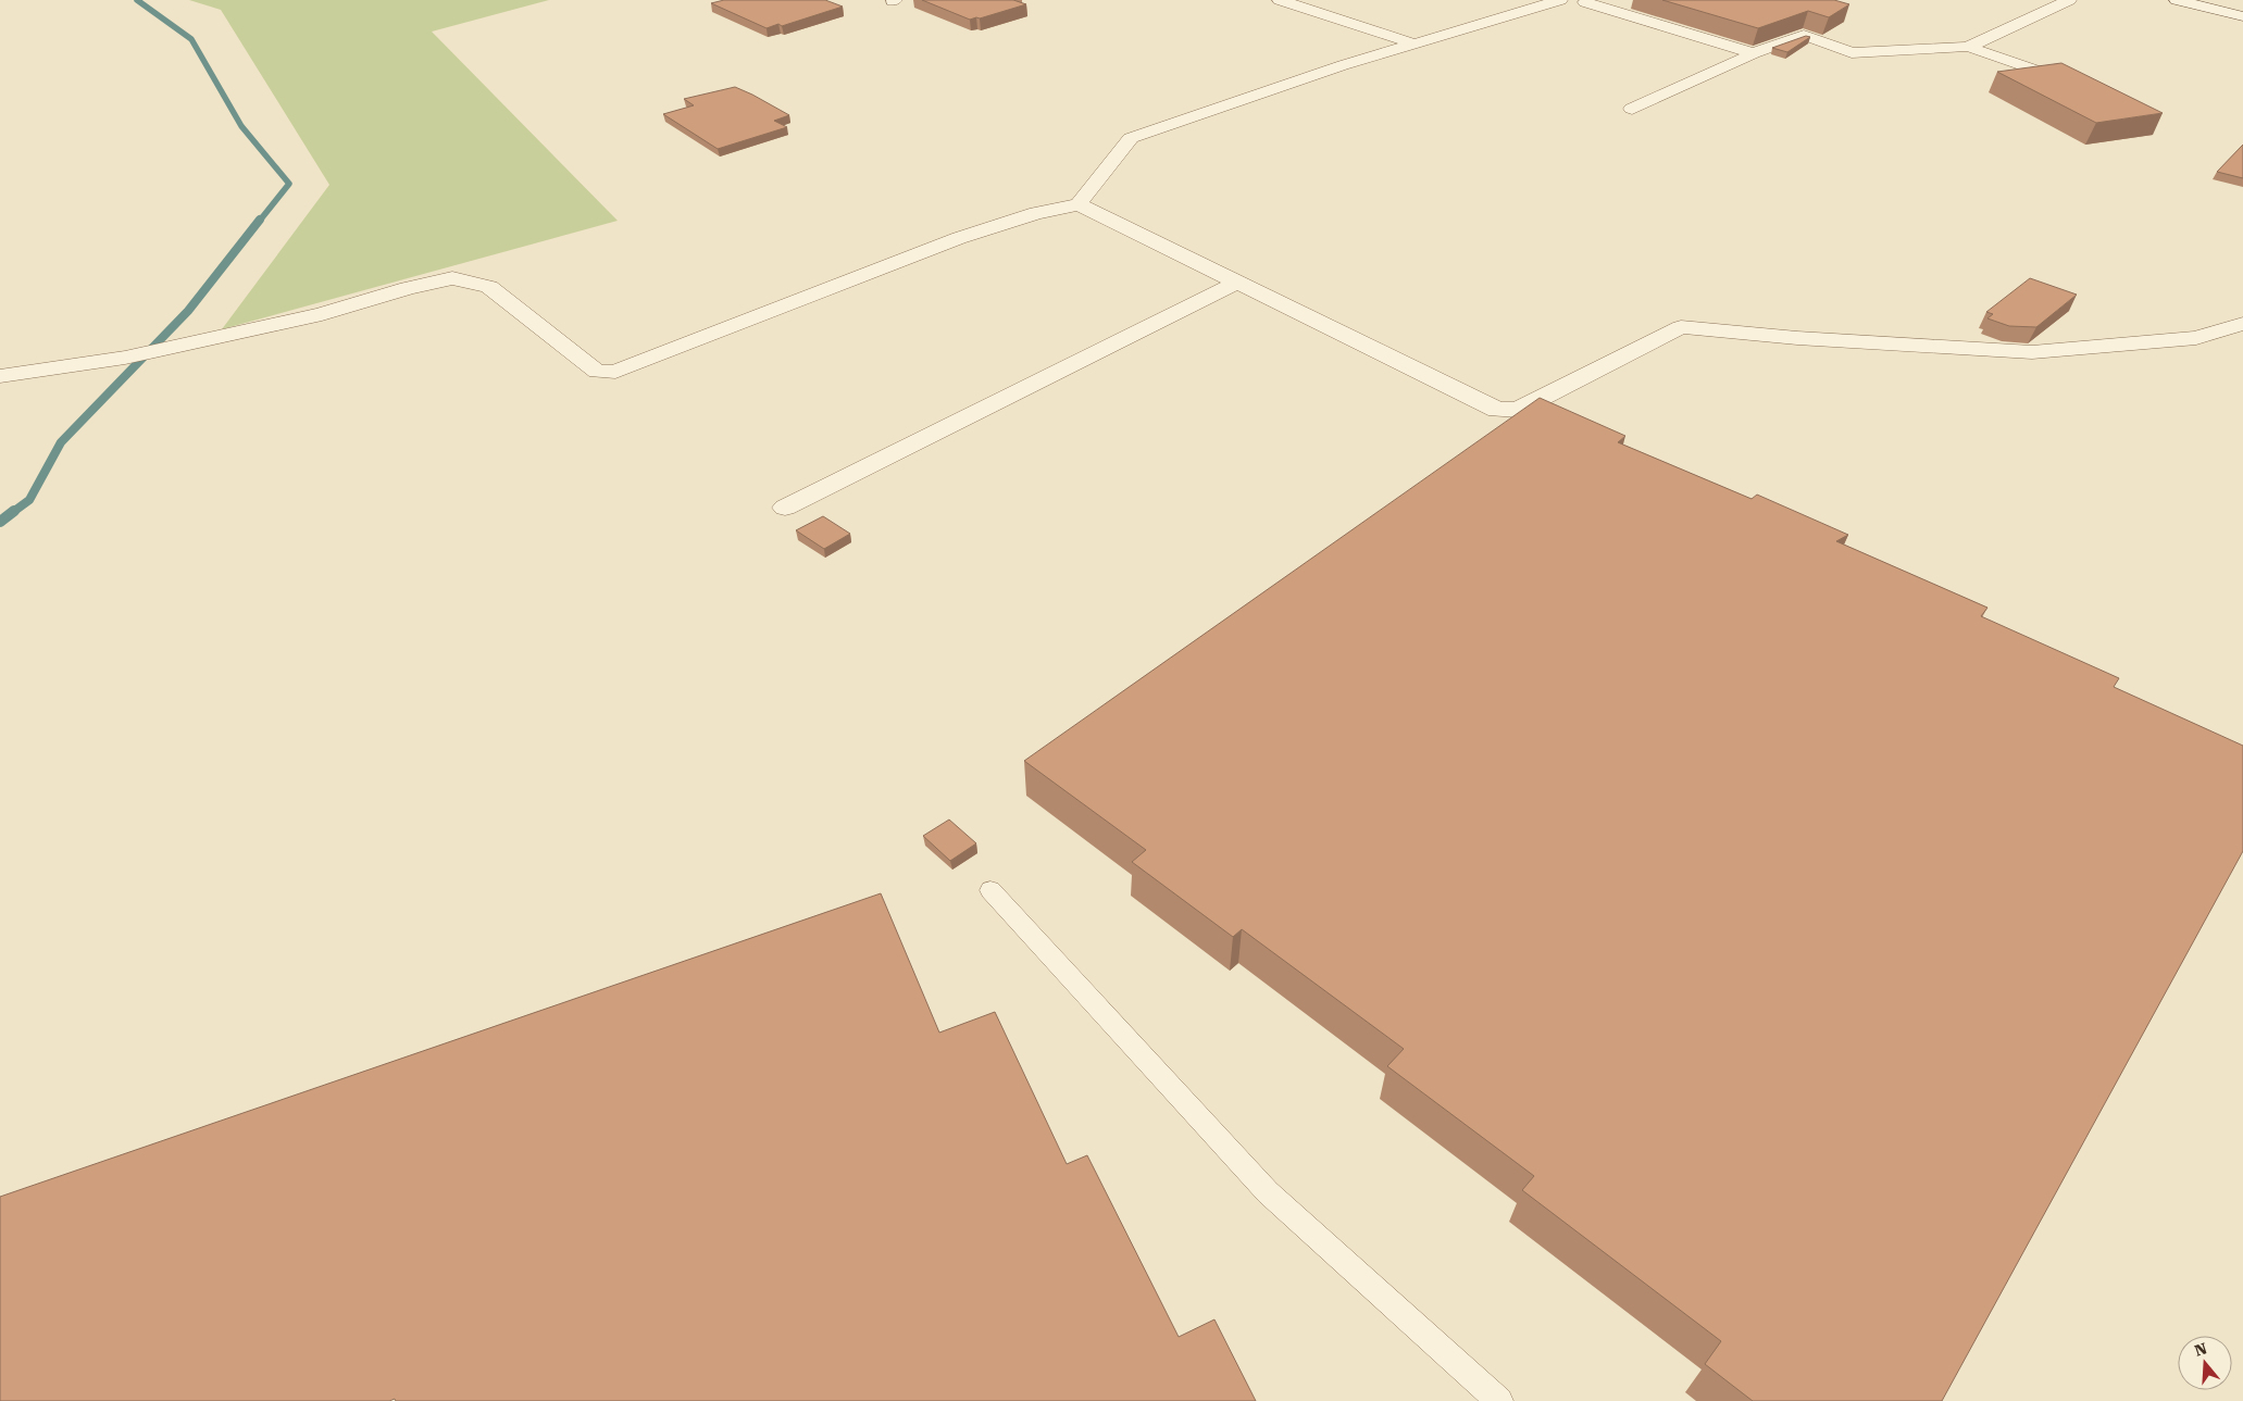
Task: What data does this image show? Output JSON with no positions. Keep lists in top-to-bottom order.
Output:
{
  "north": "top"
}
